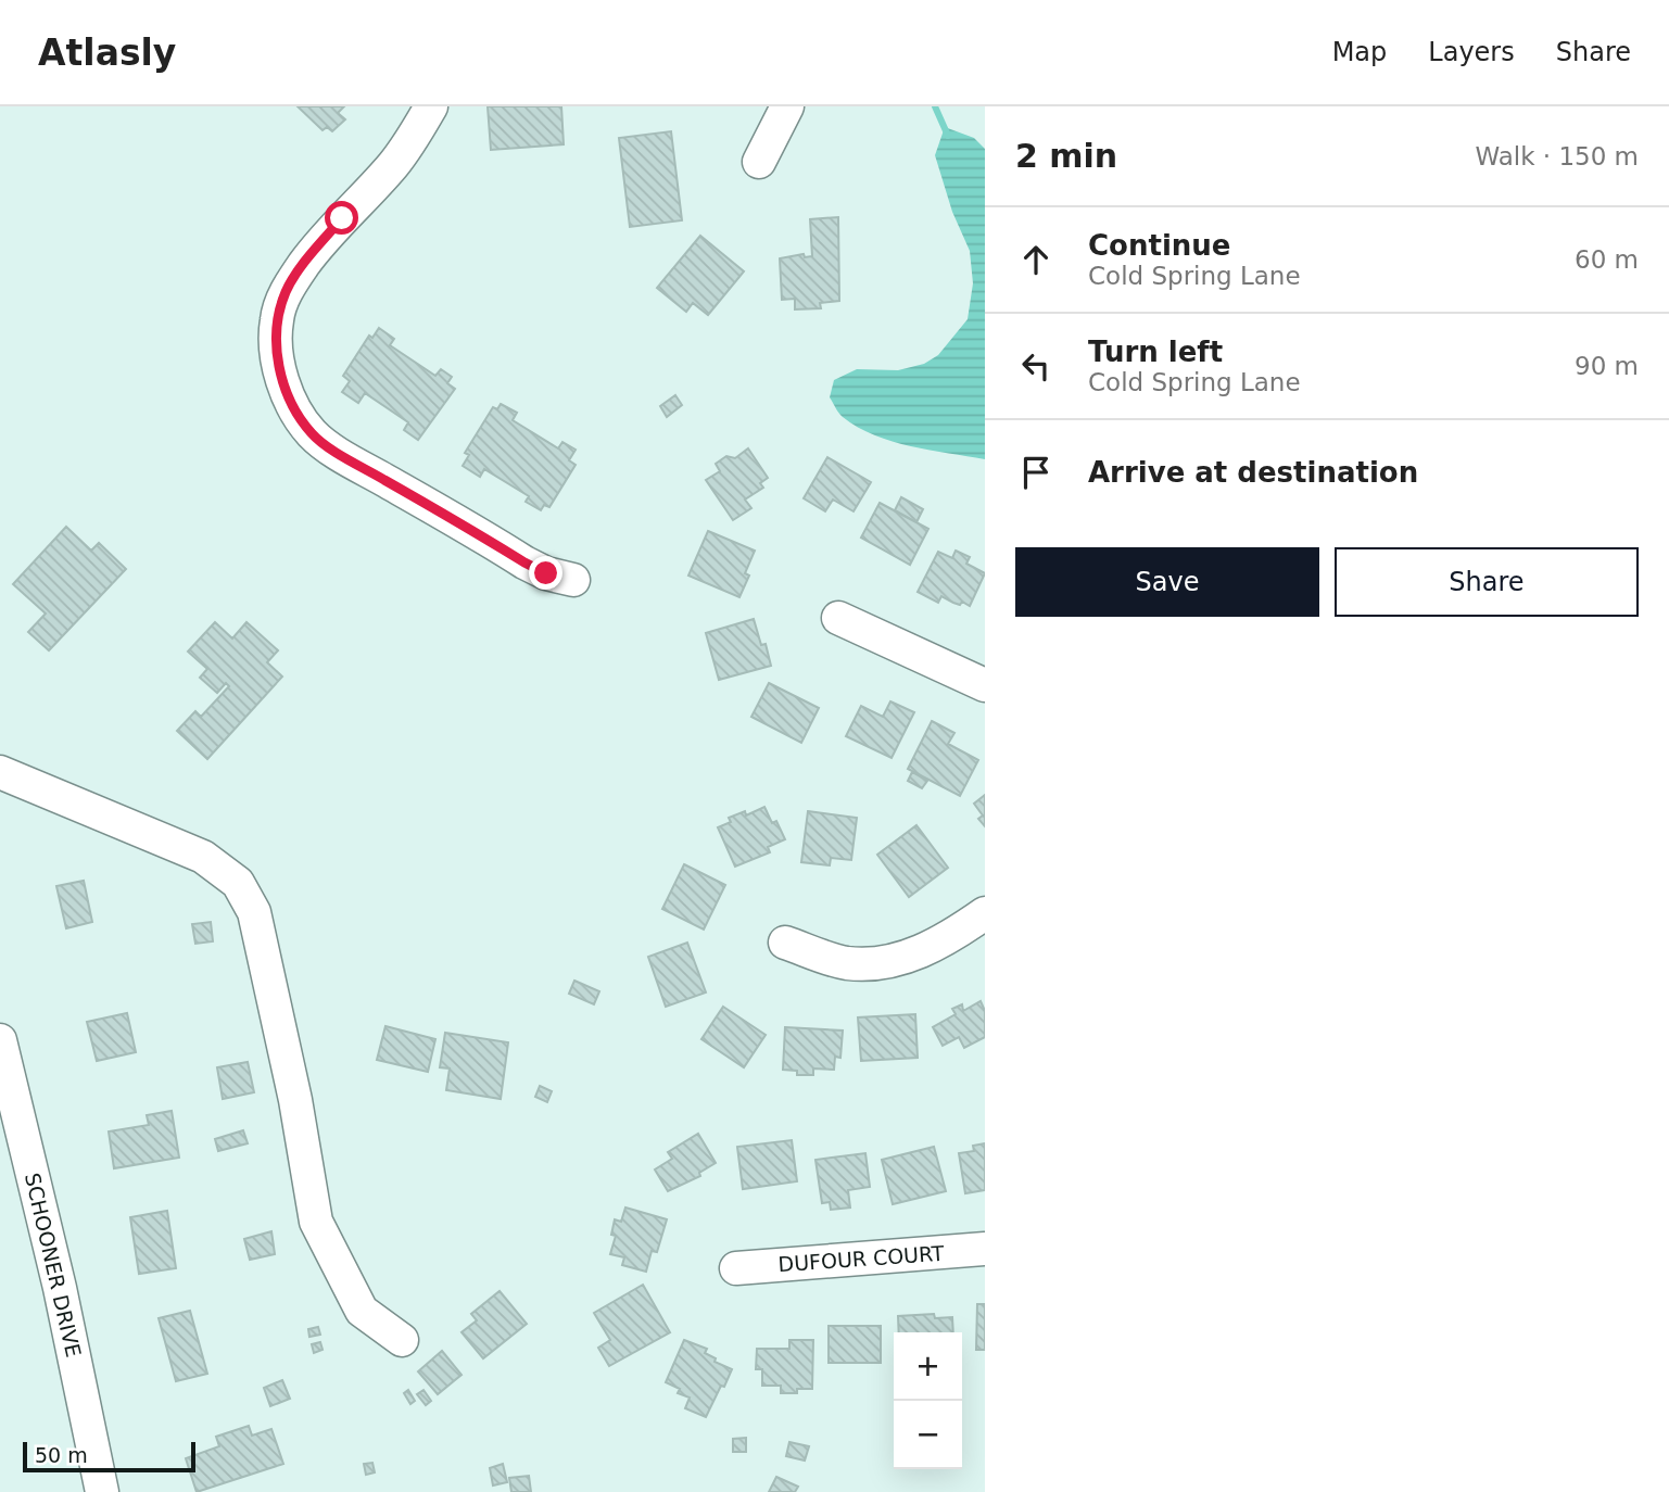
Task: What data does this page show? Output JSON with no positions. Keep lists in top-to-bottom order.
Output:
{
  "streets": {
    "street": ["DUFOUR COURT", "SCHOONER DRIVE"]
  },
  "scale_bar": "50 m",
  "page": {
    "header": "Atlasly",
    "nav": ["Map", "Layers", "Share"],
    "heading": ["2 min", "Walk · 150 m"],
    "list": [
      ["Continue", "Cold Spring Lane", "60 m"],
      ["Turn left", "Cold Spring Lane", "90 m"],
      "Arrive at destination"
    ],
    "buttons": ["Save", "Share"],
    "map_buttons": ["+", "−"],
    "scale": "50 m"
  }
}
